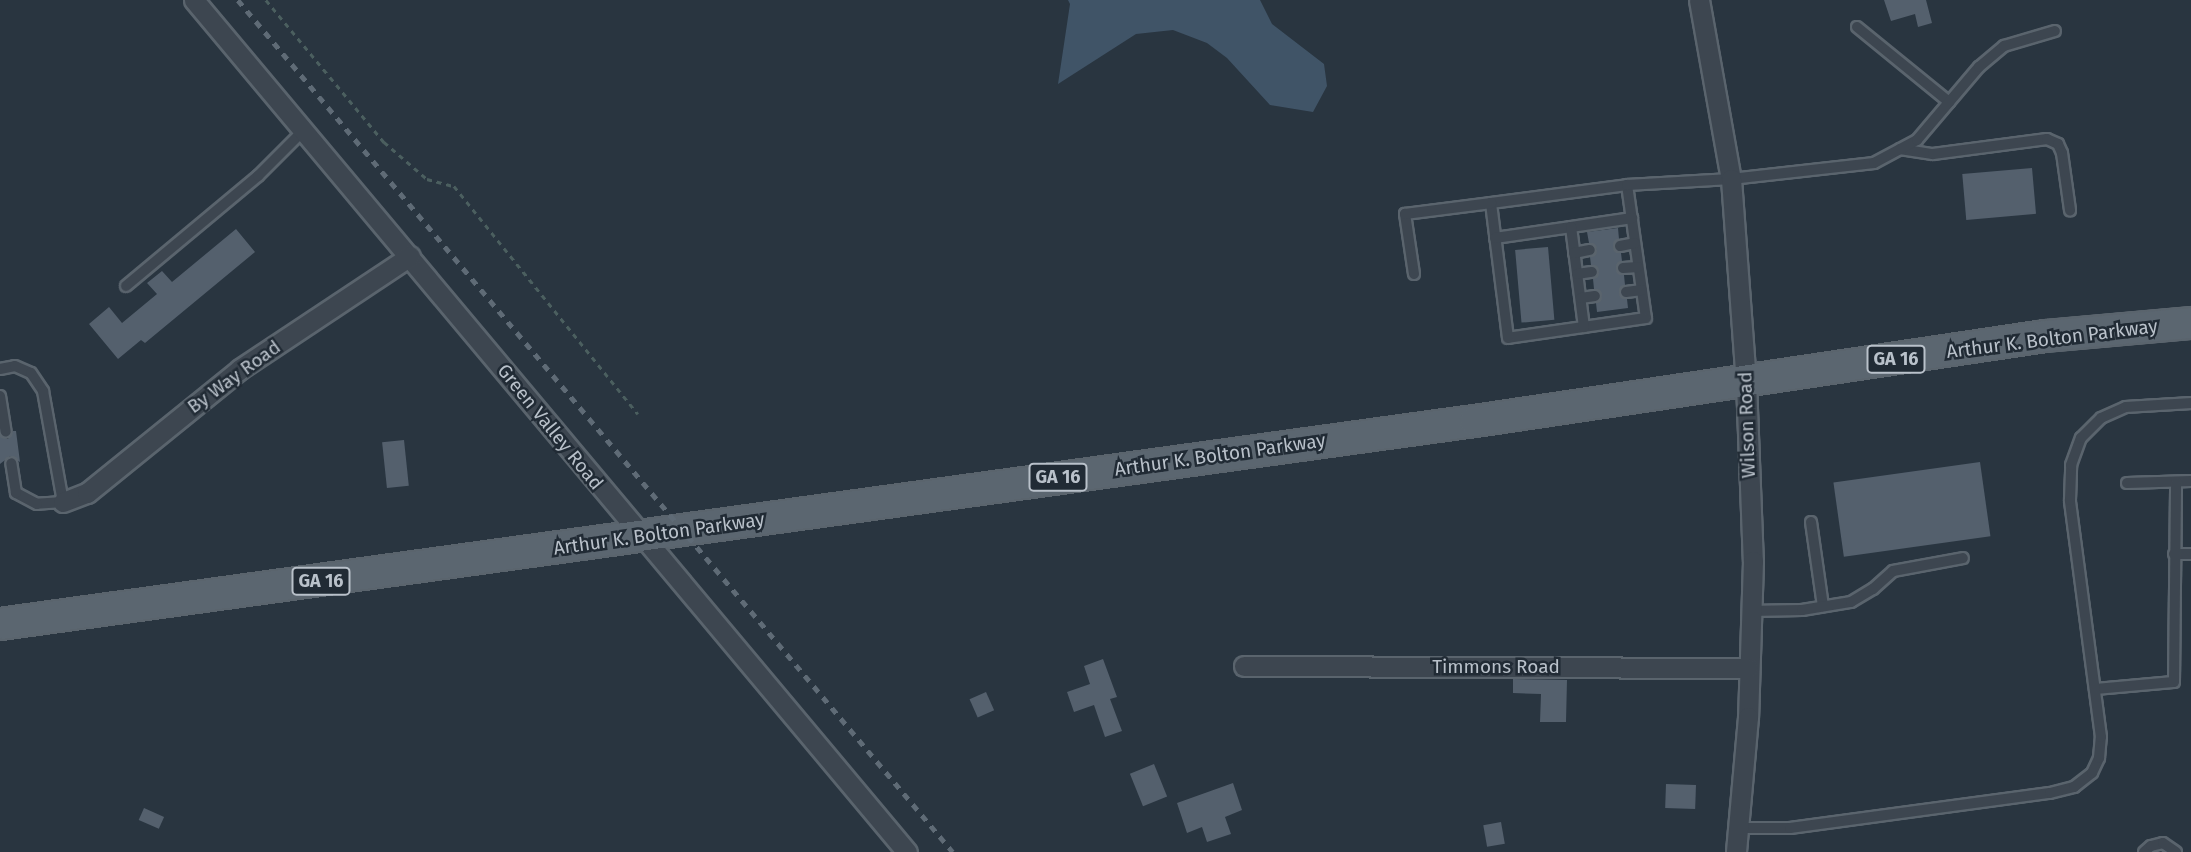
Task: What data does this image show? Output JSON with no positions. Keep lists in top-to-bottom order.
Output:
{
  "streets": {
    "main road": ["Arthur K. Bolton Parkway", "GA 16"],
    "street": [
      "By Way Road",
      "Wilson Road",
      "Green Valley Road",
      "Timmons Road"
    ]
  },
  "crossings": [
    ["Arthur K. Bolton Parkway", "Wilson Road"],
    ["Arthur K. Bolton Parkway", "Green Valley Road"],
    ["By Way Road", "Green Valley Road"],
    ["Wilson Road", "Timmons Road"]
  ]
}
